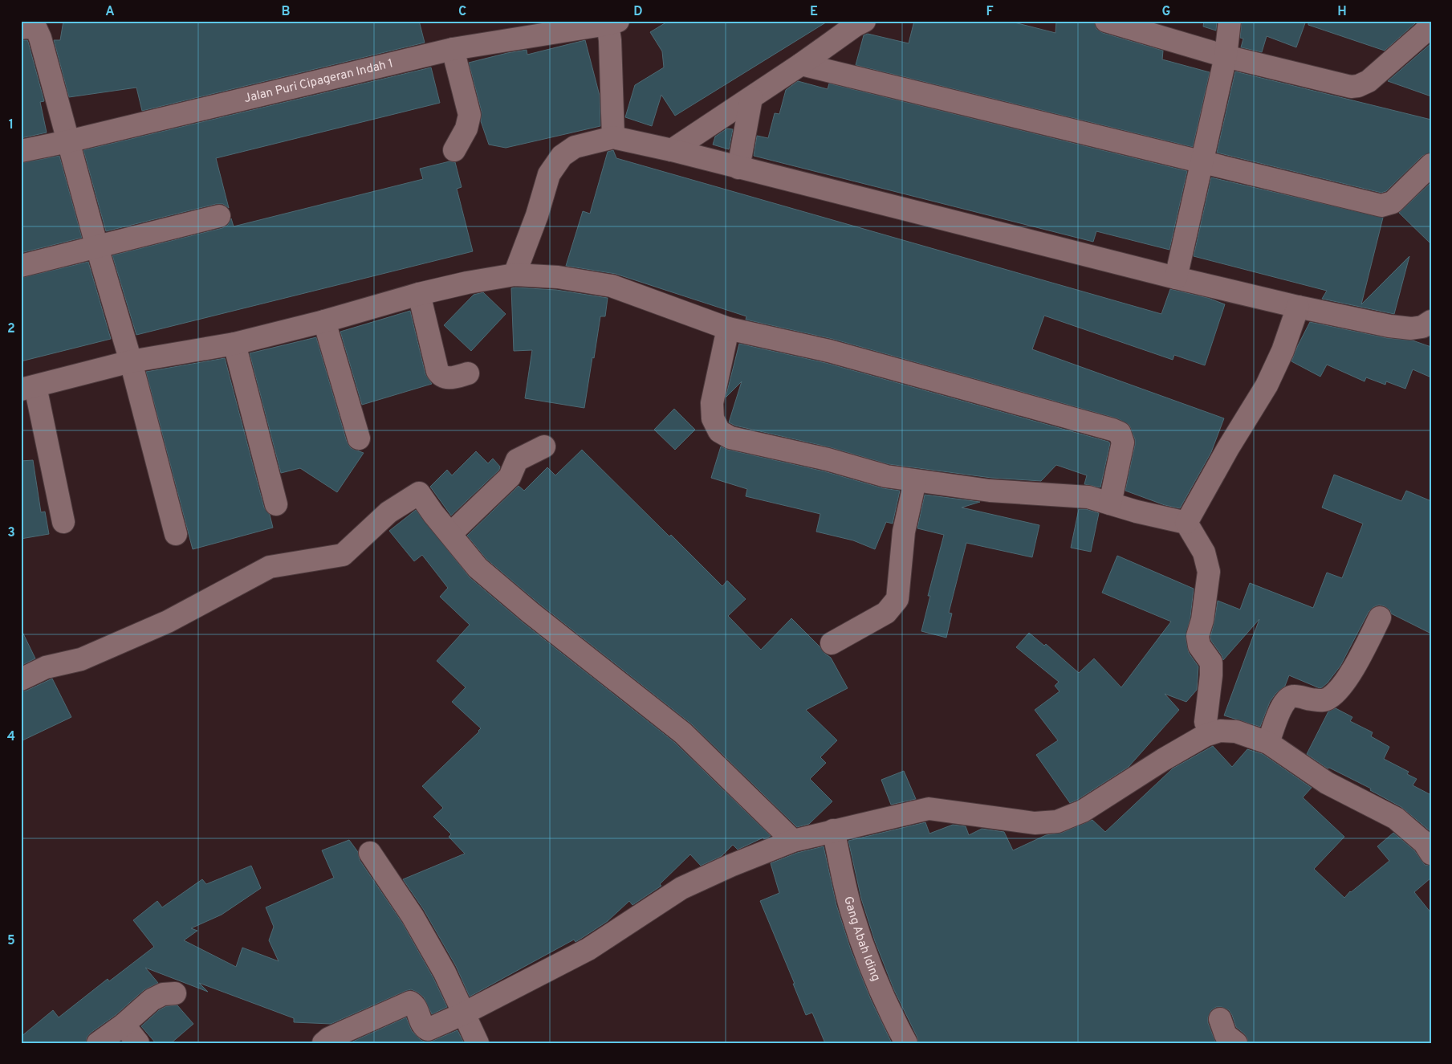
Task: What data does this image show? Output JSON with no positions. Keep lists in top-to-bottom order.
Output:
{
  "streets": {
    "street": ["Jalan Puri Cipageran Indah 1", "Gang Abah Iding"]
  },
  "grid": {
    "columns": [
      "A",
      "B",
      "C",
      "D",
      "E",
      "F",
      "G",
      "H"
    ],
    "rows": [
      "1",
      "2",
      "3",
      "4",
      "5"
    ]
  }
}
